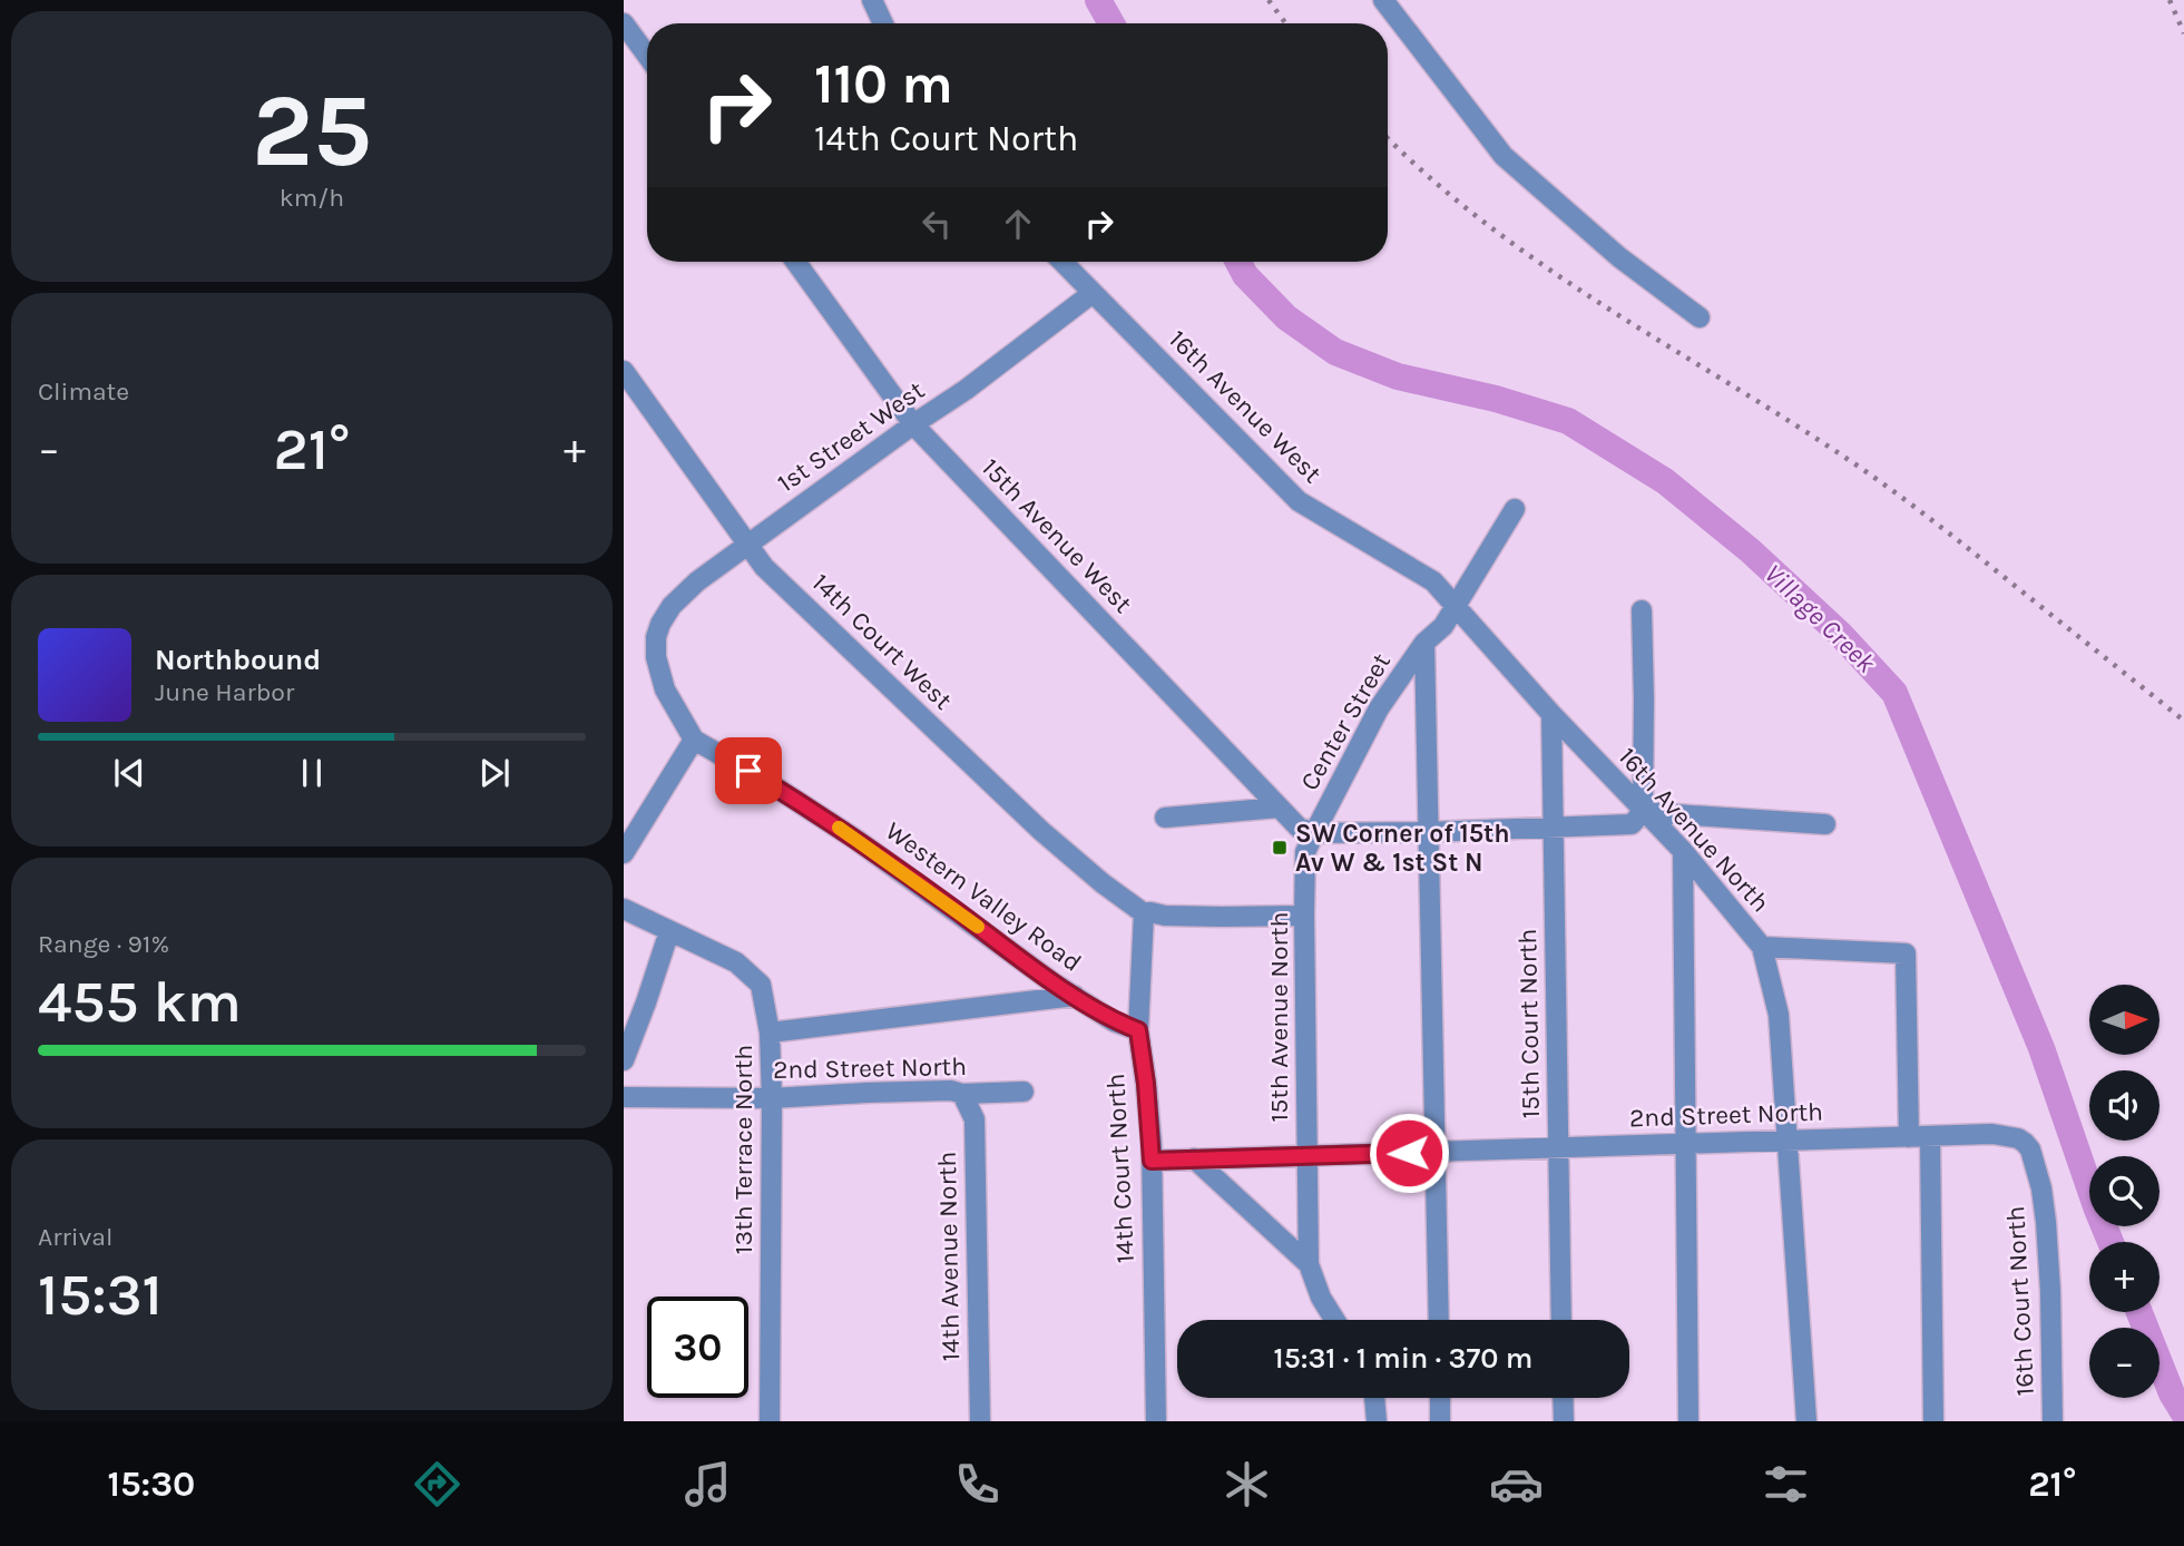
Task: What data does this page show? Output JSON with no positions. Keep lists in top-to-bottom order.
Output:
{
  "streets": {
    "street": [
      "16th Avenue West",
      "1st Street West",
      "15th Avenue West",
      "14th Court West",
      "Center Street",
      "16th Avenue North",
      "Western Valley Road",
      "15th Avenue North",
      "15th Court North",
      "2nd Street North",
      "13th Terrace North",
      "14th Court North",
      "14th Avenue North",
      "16th Court North"
    ]
  },
  "crossings": [
    ["16th Avenue West", "1st Street West"],
    ["16th Avenue West", "Center Street"],
    ["16th Avenue West", "16th Avenue North"],
    ["1st Street West", "15th Avenue West"],
    ["1st Street West", "14th Court West"],
    ["1st Street West", "Western Valley Road"],
    ["15th Avenue West", "Center Street"],
    ["15th Avenue West", "15th Avenue North"],
    ["14th Court West", "14th Court North"],
    ["Center Street", "16th Avenue North"],
    ["Center Street", "15th Avenue North"],
    ["16th Avenue North", "15th Court North"],
    ["16th Avenue North", "2nd Street North"],
    ["Western Valley Road", "14th Court North"],
    ["15th Avenue North", "2nd Street North"],
    ["15th Court North", "2nd Street North"],
    ["2nd Street North", "13th Terrace North"],
    ["2nd Street North", "14th Court North"],
    ["2nd Street North", "14th Avenue North"],
    ["2nd Street North", "16th Court North"]
  ],
  "water": ["Village Creek"],
  "places": {
    "transit": ["SW Corner of 15th Av W & 1st St N"]
  },
  "north": "right",
  "page": {
    "tile": [
      ["25", "km/h"],
      "Climate",
      ["Range · 91%", "455 km"],
      ["Arrival", "15:31"]
    ],
    "turn": ["110 m", "14th Court North"],
    "heat": ["−", "21°", "+"],
    "song": ["Northbound", "June Harbor"],
    "map_buttons": ["+", "−"],
    "limit": "30",
    "trip": "15:31 · 1 min · 370 m",
    "tabs": ["15:30", "21°"]
  }
}
